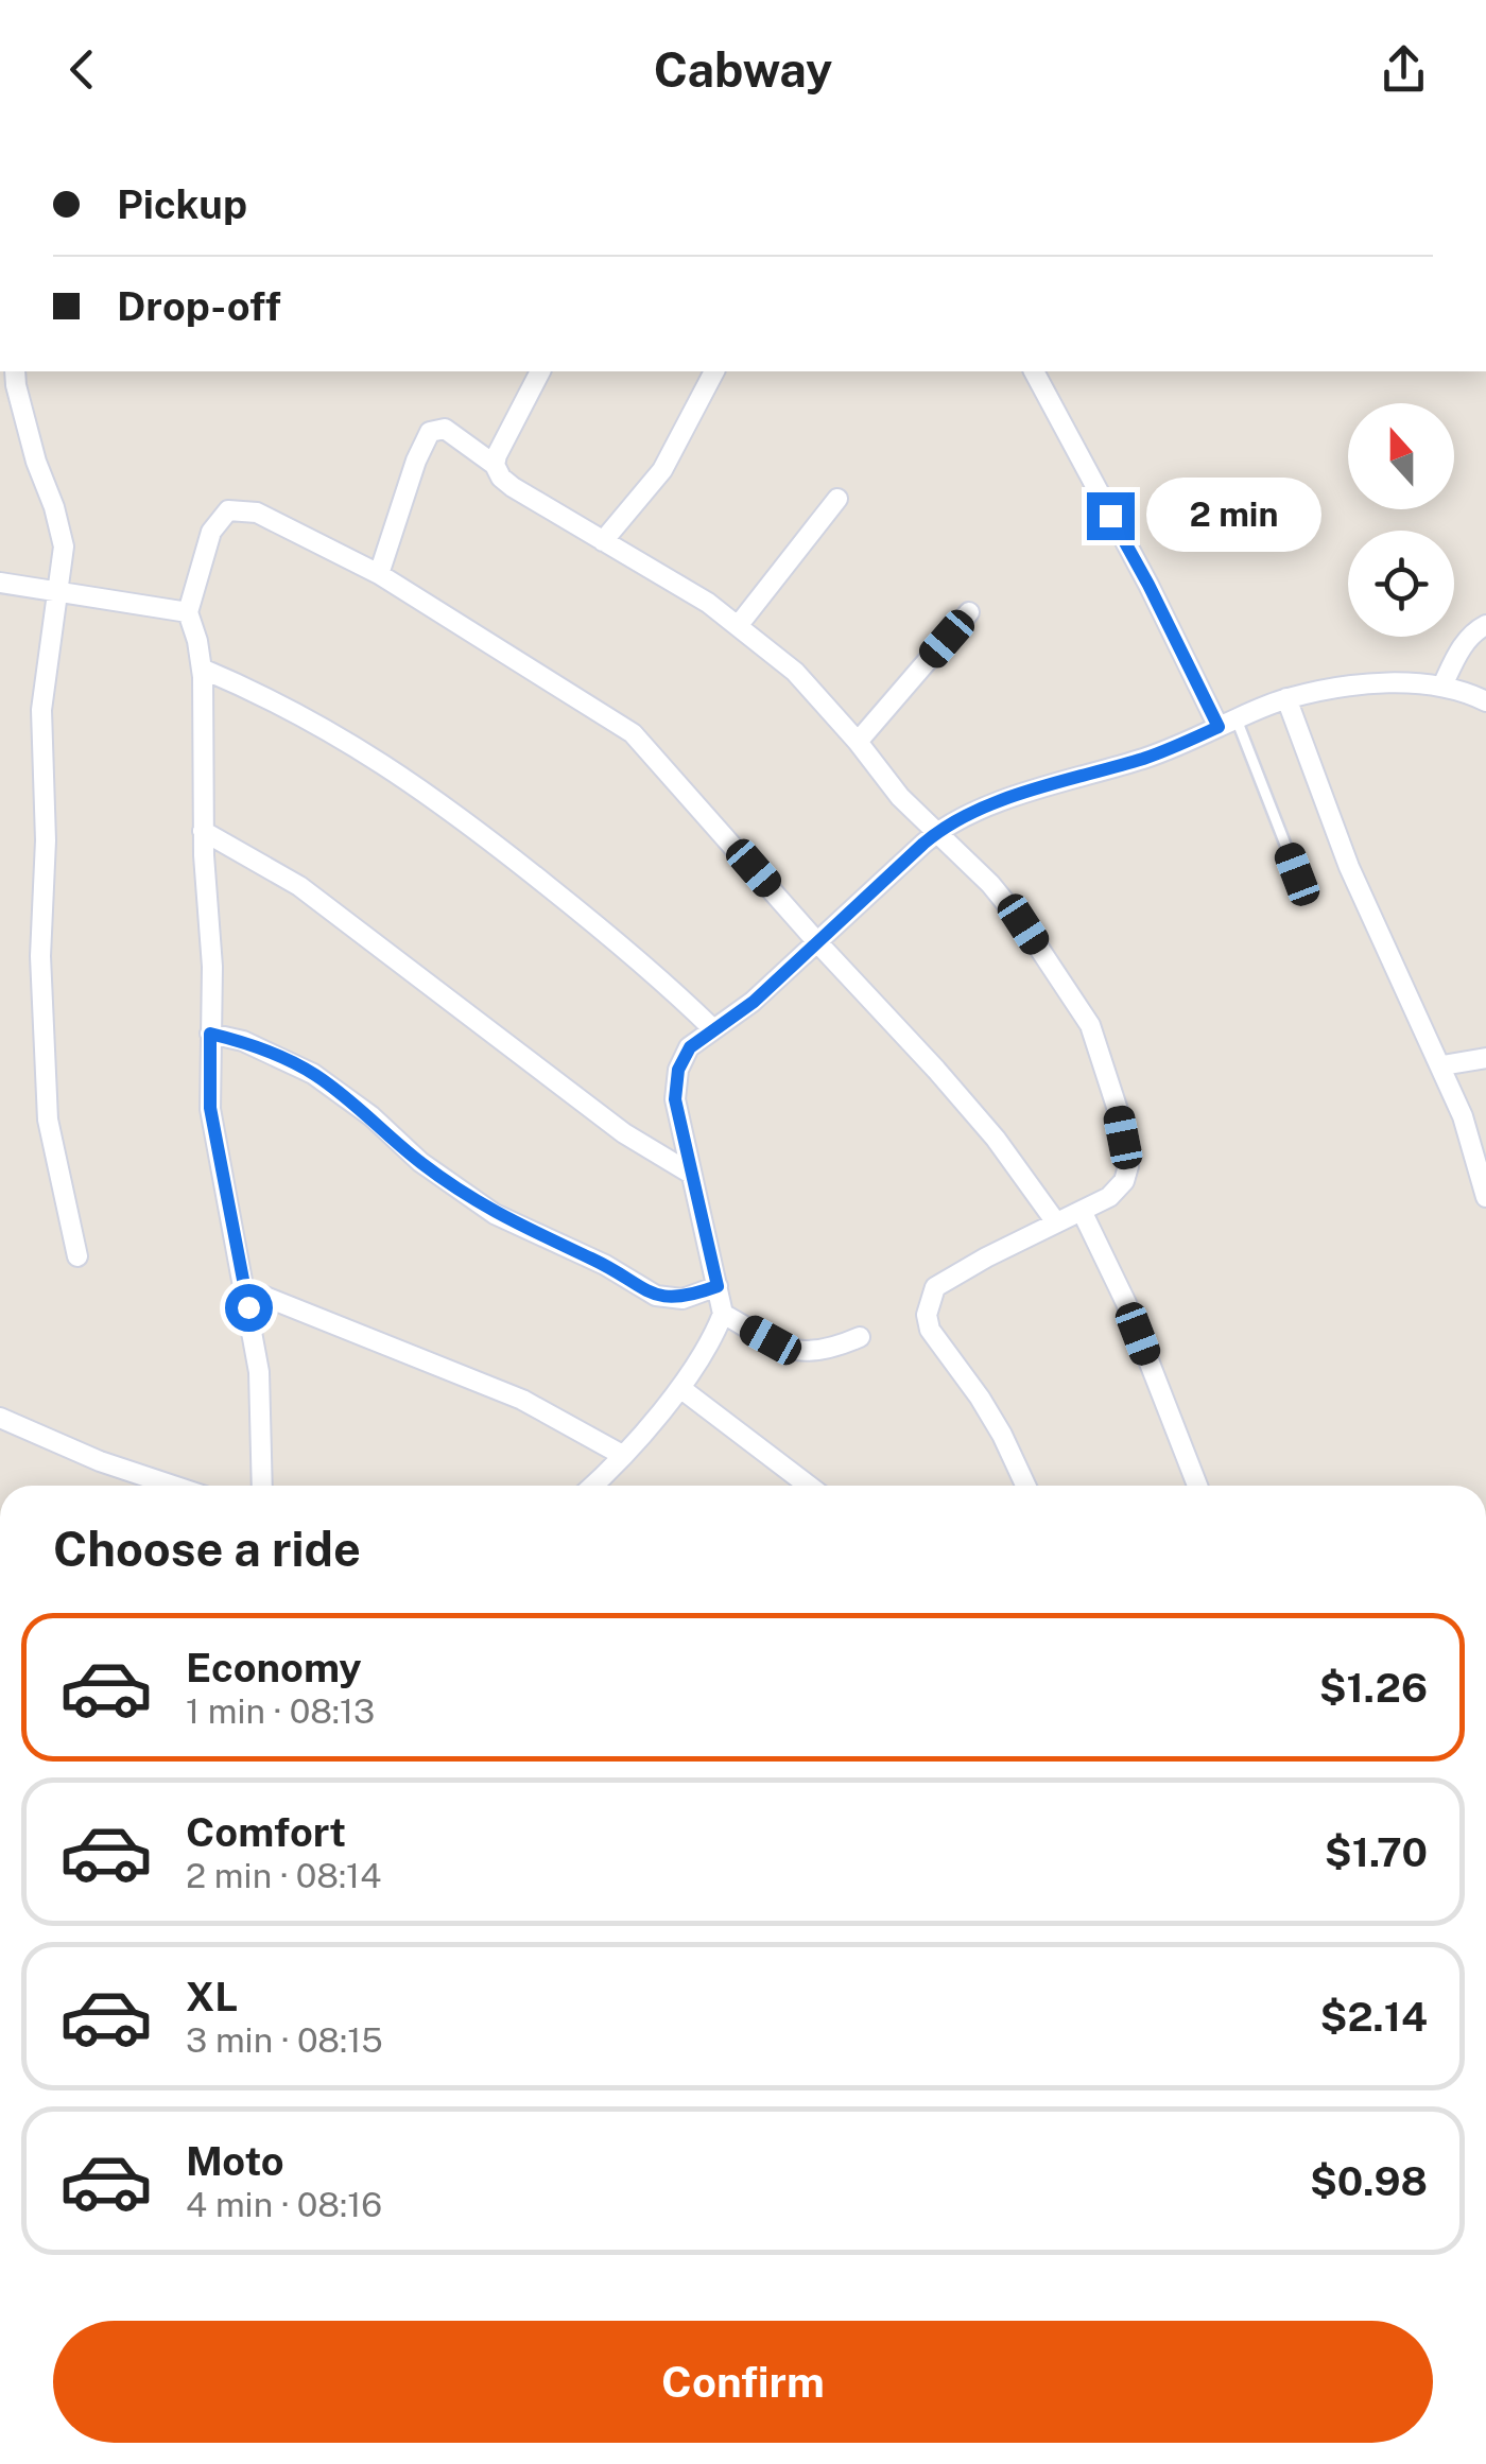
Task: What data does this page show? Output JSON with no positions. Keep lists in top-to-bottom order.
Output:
{
  "north": "top",
  "page": {
    "header": "Cabway",
    "banner": ["Pickup", "Drop-off"],
    "bubble": "2 min",
    "heading": "Choose a ride",
    "list": [
      {
        "name": "Economy",
        "note": "1 min · 08:13",
        "value": "$1.26"
      },
      {
        "name": "Comfort",
        "note": "2 min · 08:14",
        "value": "$1.70"
      },
      {
        "name": "XL",
        "note": "3 min · 08:15",
        "value": "$2.14"
      },
      {
        "name": "Moto",
        "note": "4 min · 08:16",
        "value": "$0.98"
      }
    ],
    "buttons": "Confirm"
  }
}
